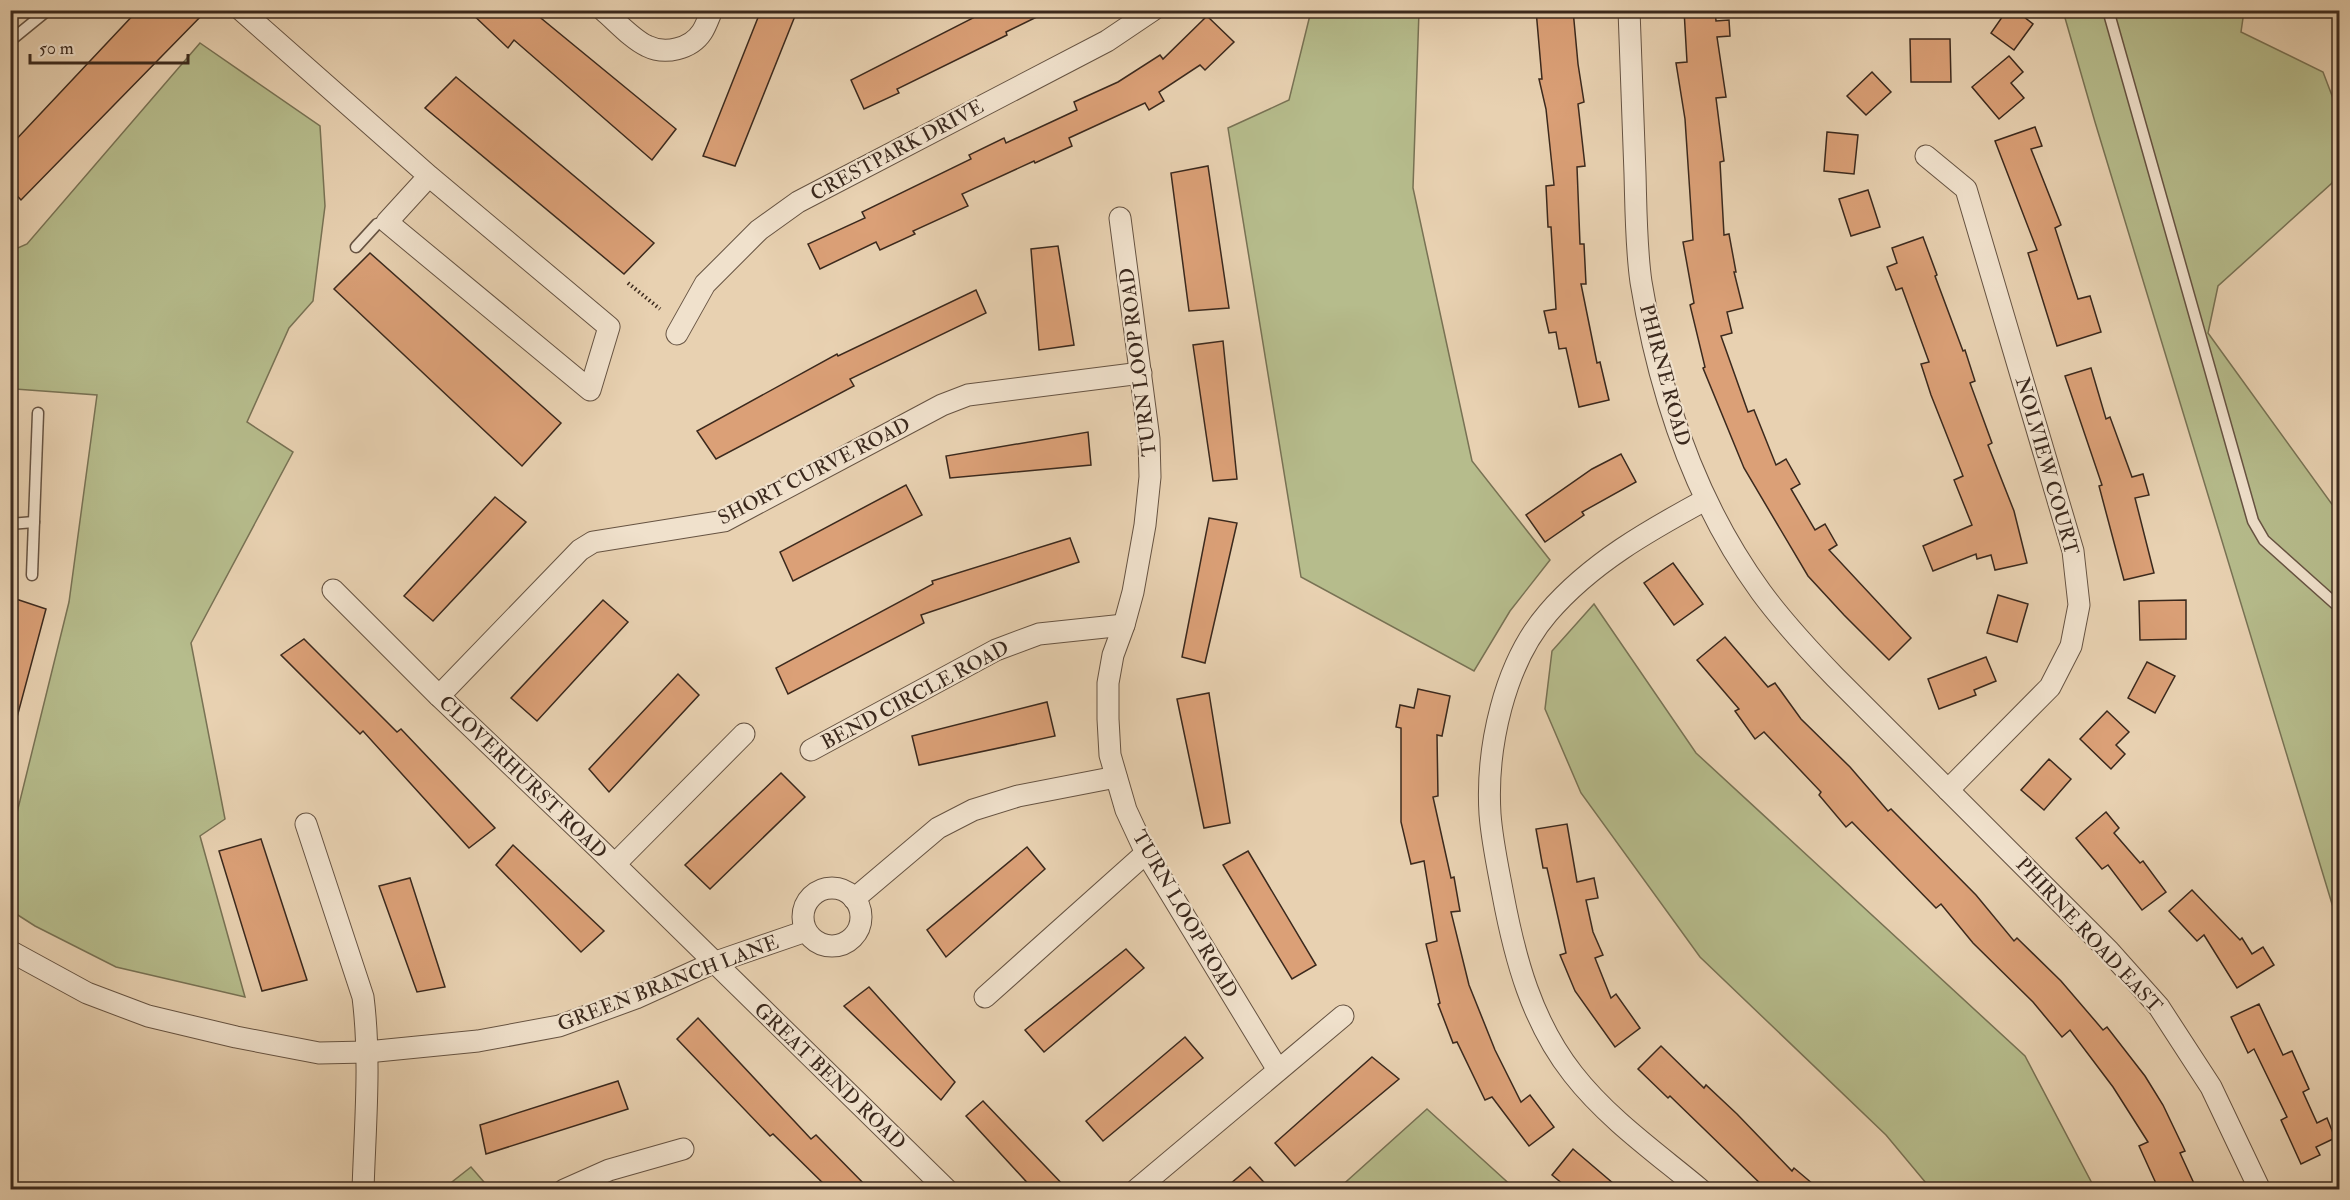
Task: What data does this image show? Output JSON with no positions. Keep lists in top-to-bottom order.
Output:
{
  "streets": {
    "street": [
      "CRESTPARK DRIVE",
      "TURN LOOP ROAD",
      "PHIRNE ROAD",
      "NOLVIEW COURT",
      "SHORT CURVE ROAD",
      "BEND CIRCLE ROAD",
      "CLOVERHURST ROAD",
      "PHIRNE ROAD EAST",
      "GREEN BRANCH LANE",
      "GREAT BEND ROAD"
    ]
  },
  "crossings": [
    ["TURN LOOP ROAD", "SHORT CURVE ROAD"],
    ["TURN LOOP ROAD", "BEND CIRCLE ROAD"],
    ["PHIRNE ROAD", "NOLVIEW COURT"],
    ["PHIRNE ROAD", "PHIRNE ROAD EAST"],
    ["NOLVIEW COURT", "PHIRNE ROAD EAST"],
    ["SHORT CURVE ROAD", "CLOVERHURST ROAD"],
    ["CLOVERHURST ROAD", "GREEN BRANCH LANE"],
    ["CLOVERHURST ROAD", "GREAT BEND ROAD"],
    ["GREEN BRANCH LANE", "GREAT BEND ROAD"]
  ],
  "scale_bar": "50 m"
}
